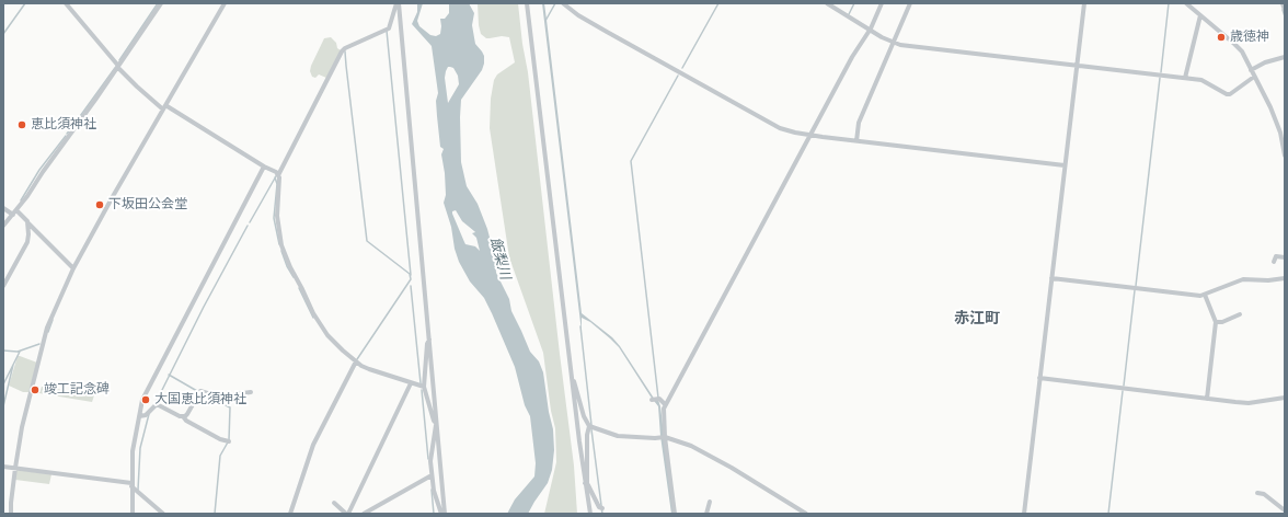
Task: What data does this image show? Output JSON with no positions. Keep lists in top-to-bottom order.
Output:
{
  "districts": ["赤江町"],
  "water": ["飯梨川"],
  "places": [
    "歳徳神",
    "恵比須神社",
    "下坂田公会堂",
    "竣工記念碑",
    "大国恵比須神社"
  ]
}
